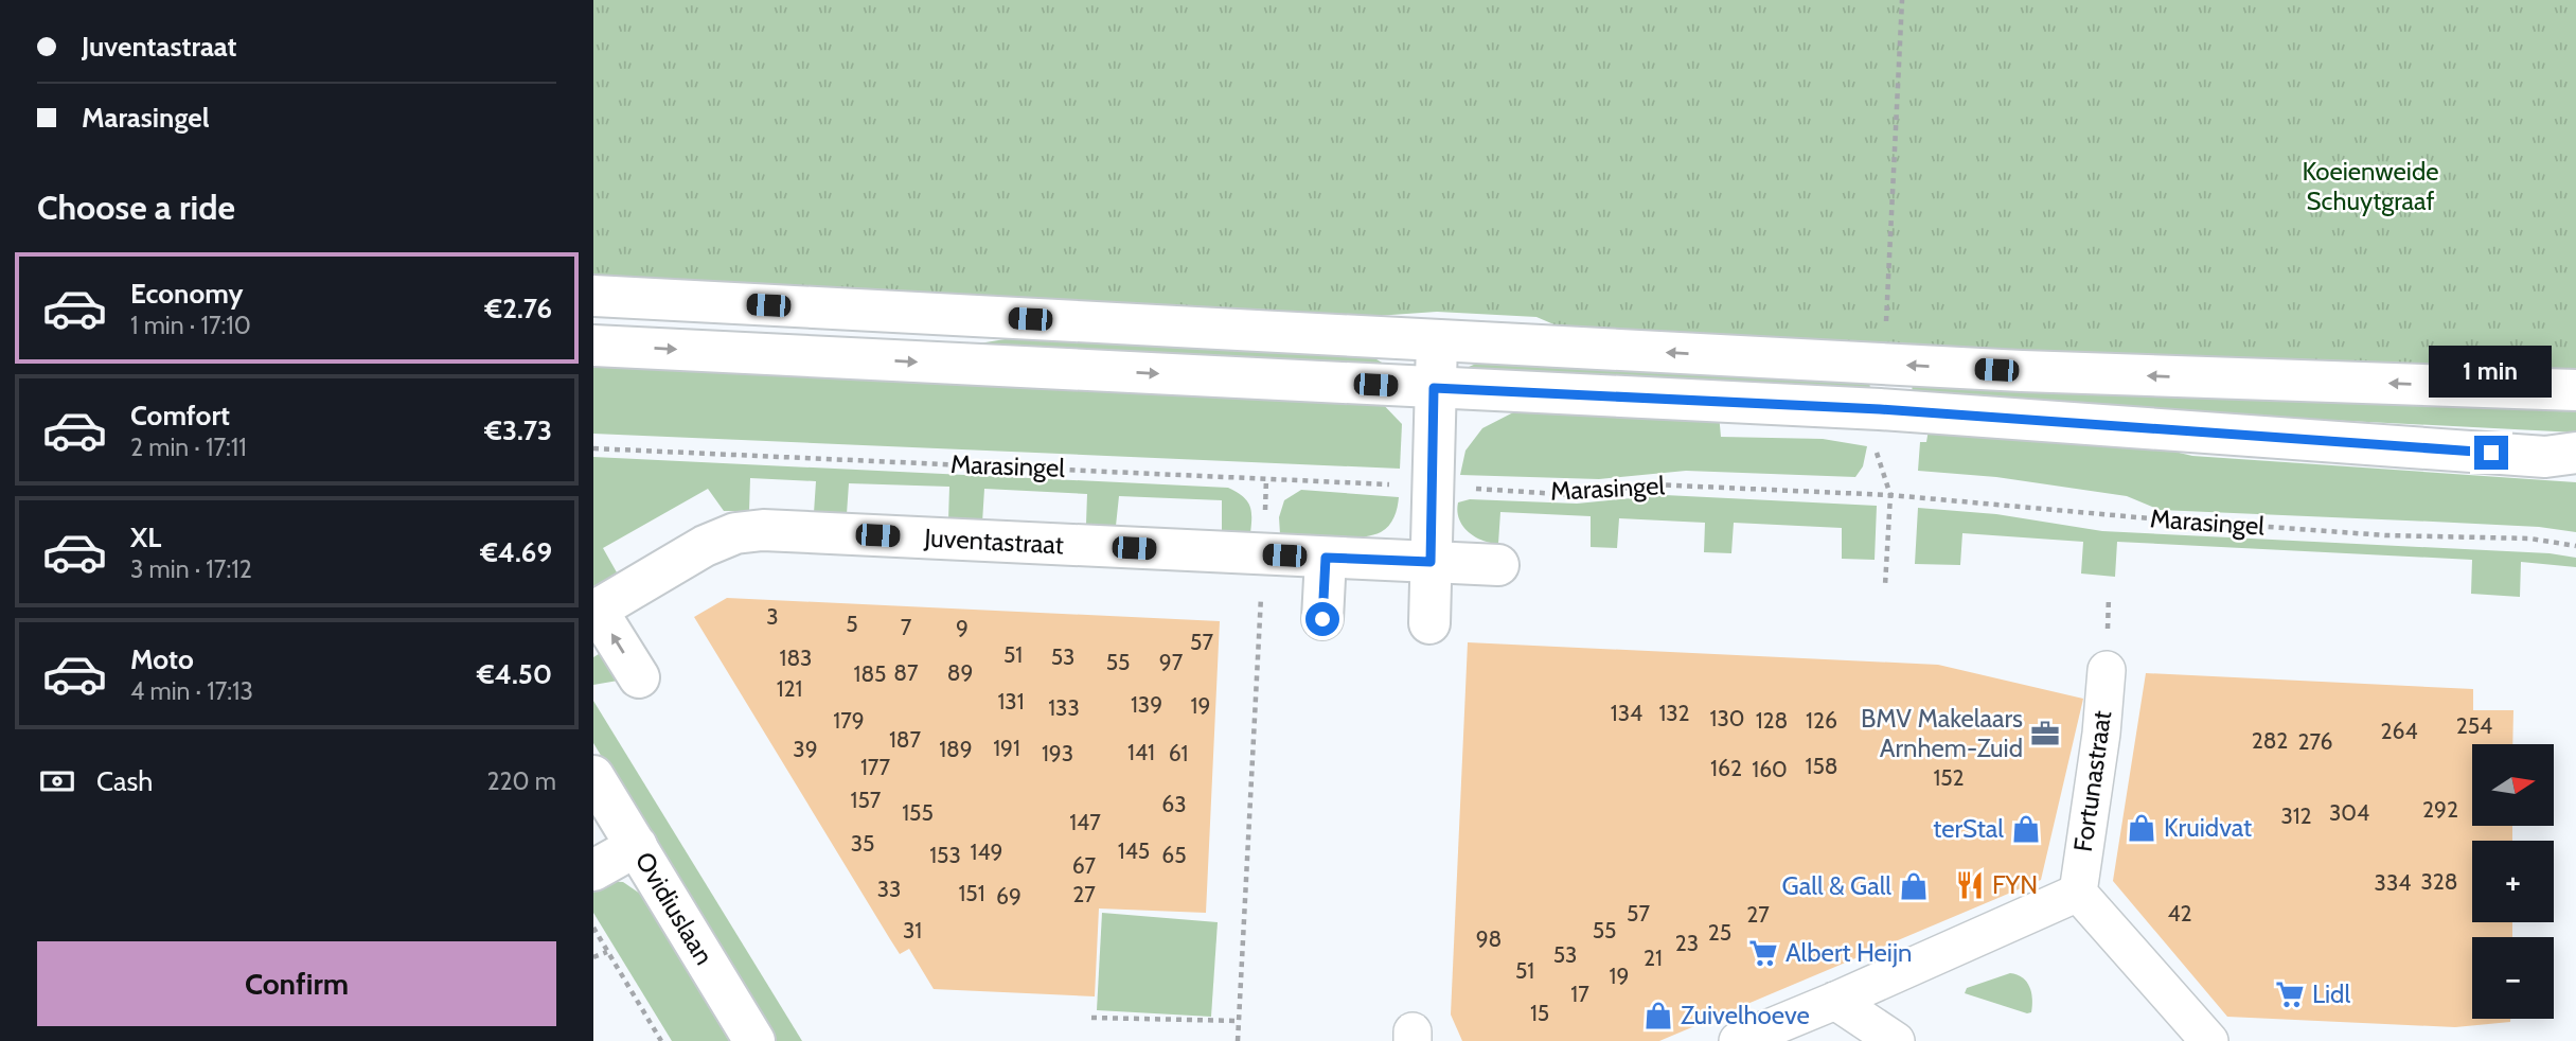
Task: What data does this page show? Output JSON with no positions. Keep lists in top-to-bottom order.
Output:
{
  "streets": {
    "street": ["Juventastraat", "Fortunastraat", "Ovidiuslaan"],
    "path": ["Marasingel"]
  },
  "parks": ["Koeienweide Schuytgraaf"],
  "places": {
    "office": ["BMV Makelaars Arnhem-Zuid"],
    "shop": [
      "Kruidvat",
      "terStal",
      "Gall & Gall",
      "Zuivelhoeve"
    ],
    "restaurant": ["FYN"],
    "supermarket": ["Albert Heijn", "Lidl"]
  },
  "house_numbers": [
    "3",
    "5",
    "7",
    "9",
    "57",
    "51",
    "53",
    "183",
    "55",
    "97",
    "87",
    "89",
    "185",
    "121",
    "131",
    "139",
    "19",
    "133",
    "134",
    "132",
    "130",
    "179",
    "128",
    "126",
    "254",
    "264",
    "187",
    "282",
    "276",
    "191",
    "39",
    "189",
    "141",
    "193",
    "61",
    "158",
    "177",
    "162",
    "160",
    "152",
    "157",
    "63",
    "292",
    "155",
    "304",
    "312",
    "147",
    "35",
    "145",
    "149",
    "153",
    "65",
    "67",
    "328",
    "334",
    "33",
    "151",
    "27",
    "69",
    "57",
    "42",
    "27",
    "31",
    "55",
    "25",
    "98",
    "23",
    "53",
    "21",
    "51",
    "19",
    "17",
    "15"
  ],
  "north": "right",
  "page": {
    "banner": ["Juventastraat", "Marasingel"],
    "heading": "Choose a ride",
    "list": [
      {
        "name": "Economy",
        "note": "1 min · 17:10",
        "value": "€2.76"
      },
      {
        "name": "Comfort",
        "note": "2 min · 17:11",
        "value": "€3.73"
      },
      {
        "name": "XL",
        "note": "3 min · 17:12",
        "value": "€4.69"
      },
      {
        "name": "Moto",
        "note": "4 min · 17:13",
        "value": "€4.50"
      }
    ],
    "bubble": "1 min",
    "pay": ["Cash", "220 m"],
    "map_buttons": ["+", "−"],
    "buttons": "Confirm"
  }
}
